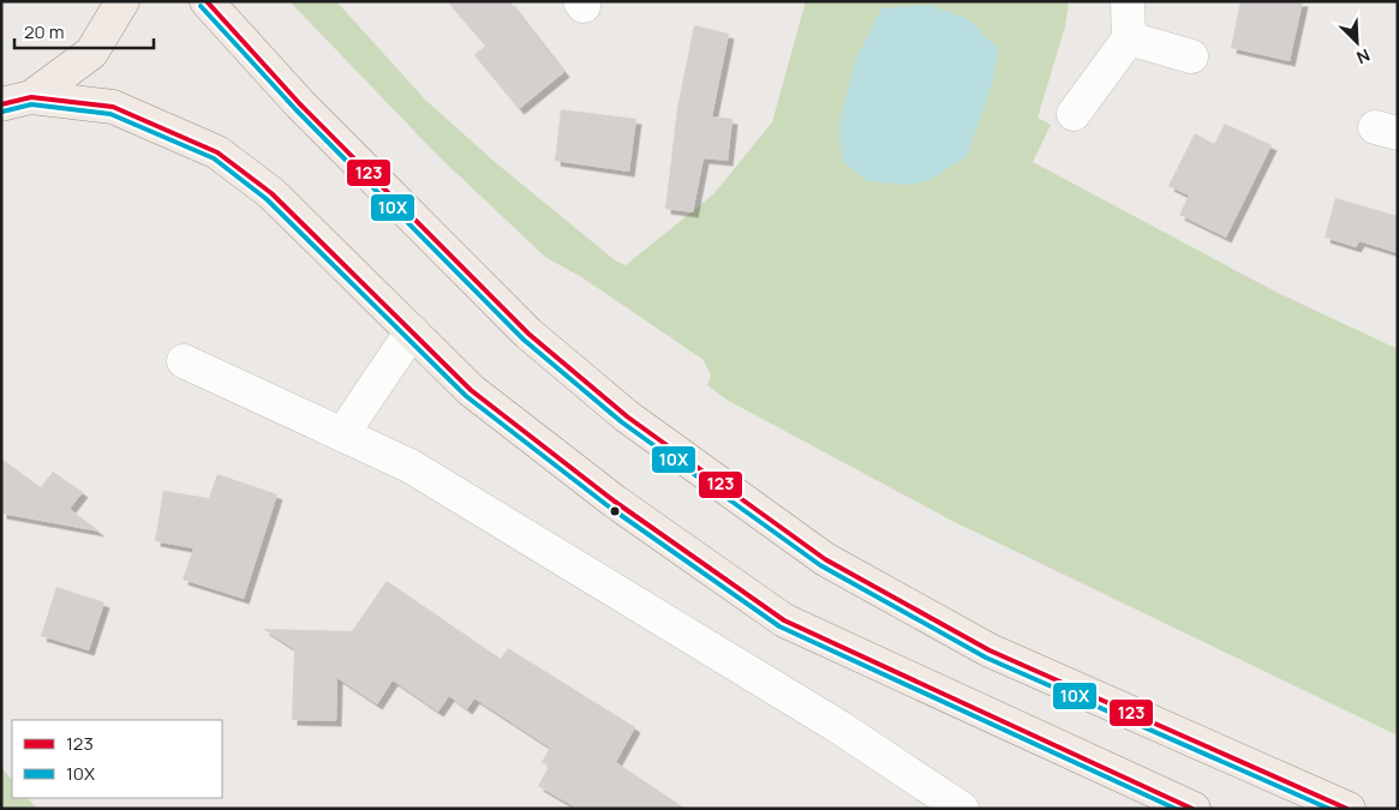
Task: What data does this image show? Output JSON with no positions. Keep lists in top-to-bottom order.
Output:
{
  "lines": ["transit line 123", "transit line 10X"],
  "legend": ["123", "10X"],
  "scale_bar": "20 m",
  "north": "bottom right"
}
